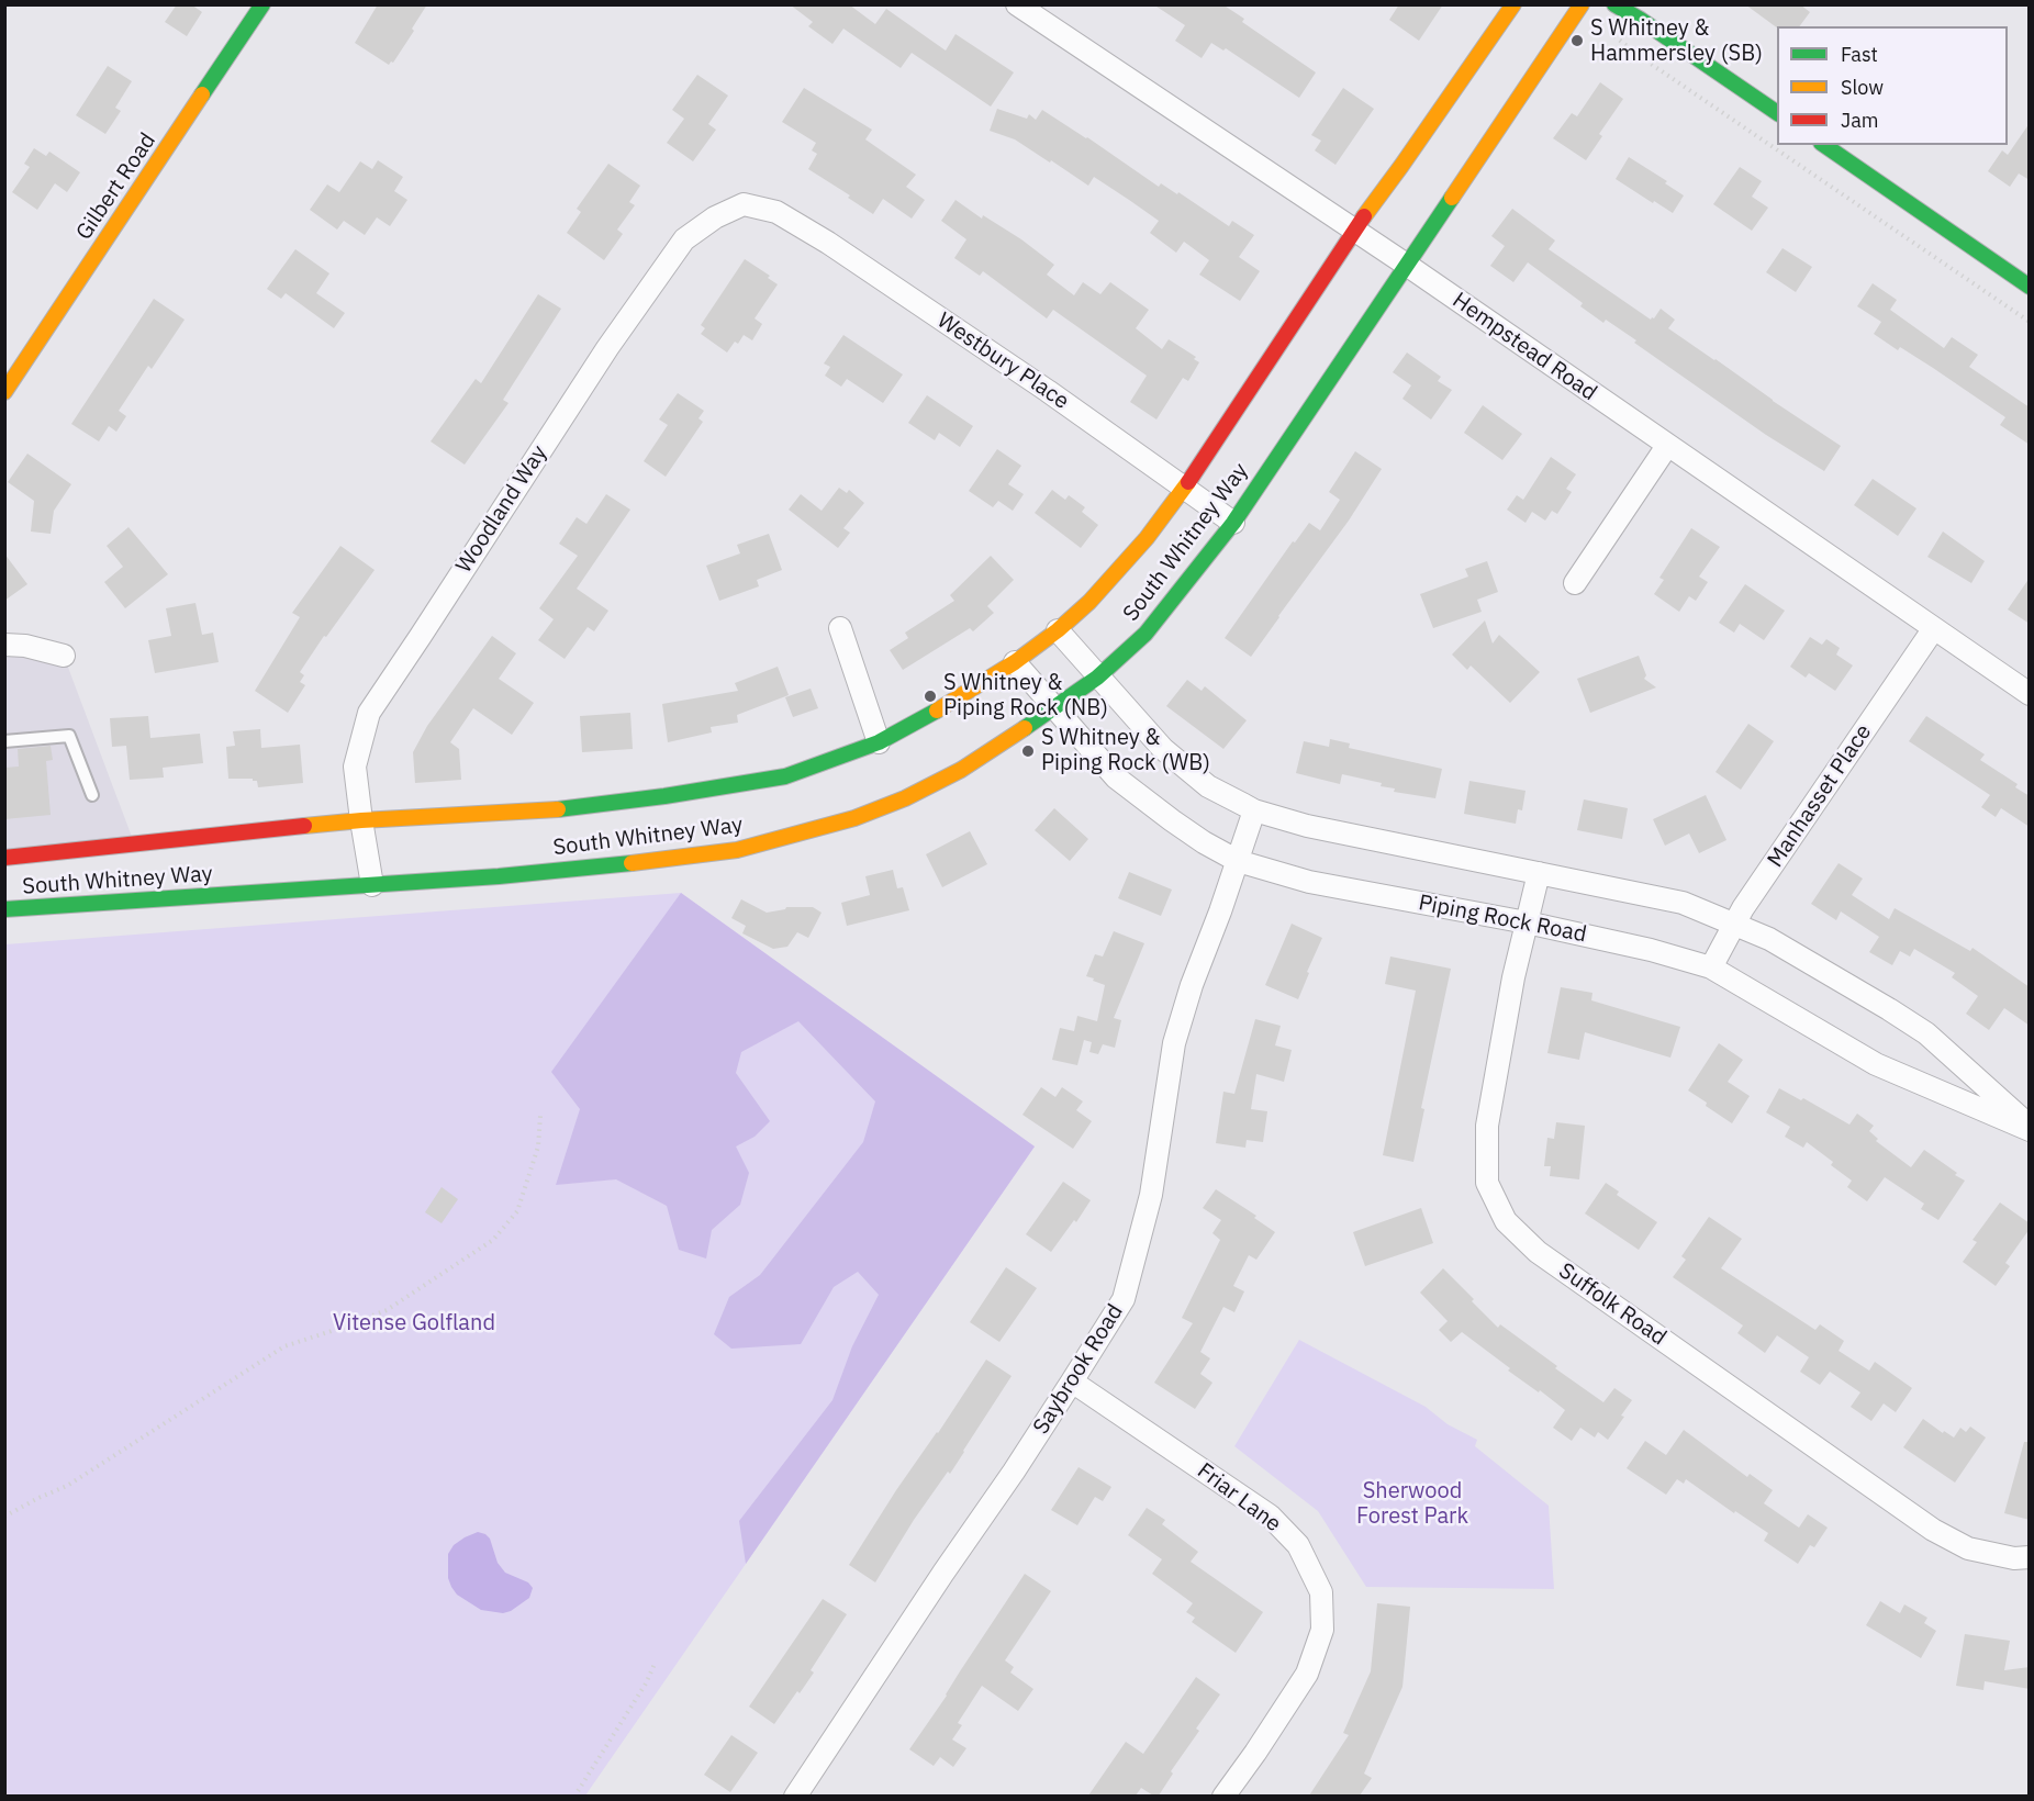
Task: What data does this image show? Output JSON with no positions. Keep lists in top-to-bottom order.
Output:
{
  "streets": {
    "main road": ["Gilbert Road", "South Whitney Way"],
    "street": [
      "Hempstead Road",
      "Westbury Place",
      "Woodland Way",
      "Manhasset Place",
      "Piping Rock Road",
      "Suffolk Road",
      "Saybrook Road",
      "Friar Lane"
    ]
  },
  "crossings": [
    ["Hempstead Road", "South Whitney Way"],
    ["Hempstead Road", "Manhasset Place"],
    ["Westbury Place", "Woodland Way"],
    ["Westbury Place", "South Whitney Way"],
    ["Woodland Way", "South Whitney Way"],
    ["South Whitney Way", "Piping Rock Road"],
    ["Manhasset Place", "Piping Rock Road"],
    ["Piping Rock Road", "Suffolk Road"],
    ["Piping Rock Road", "Saybrook Road"],
    ["Saybrook Road", "Friar Lane"]
  ],
  "parks": ["Vitense Golfland", "Sherwood Forest Park"],
  "places": ["S Whitney & Hammersley (SB)", "S Whitney & Piping Rock (NB)", "S Whitney & Piping Rock (WB)"],
  "legend": ["Fast", "Slow", "Jam"]
}
